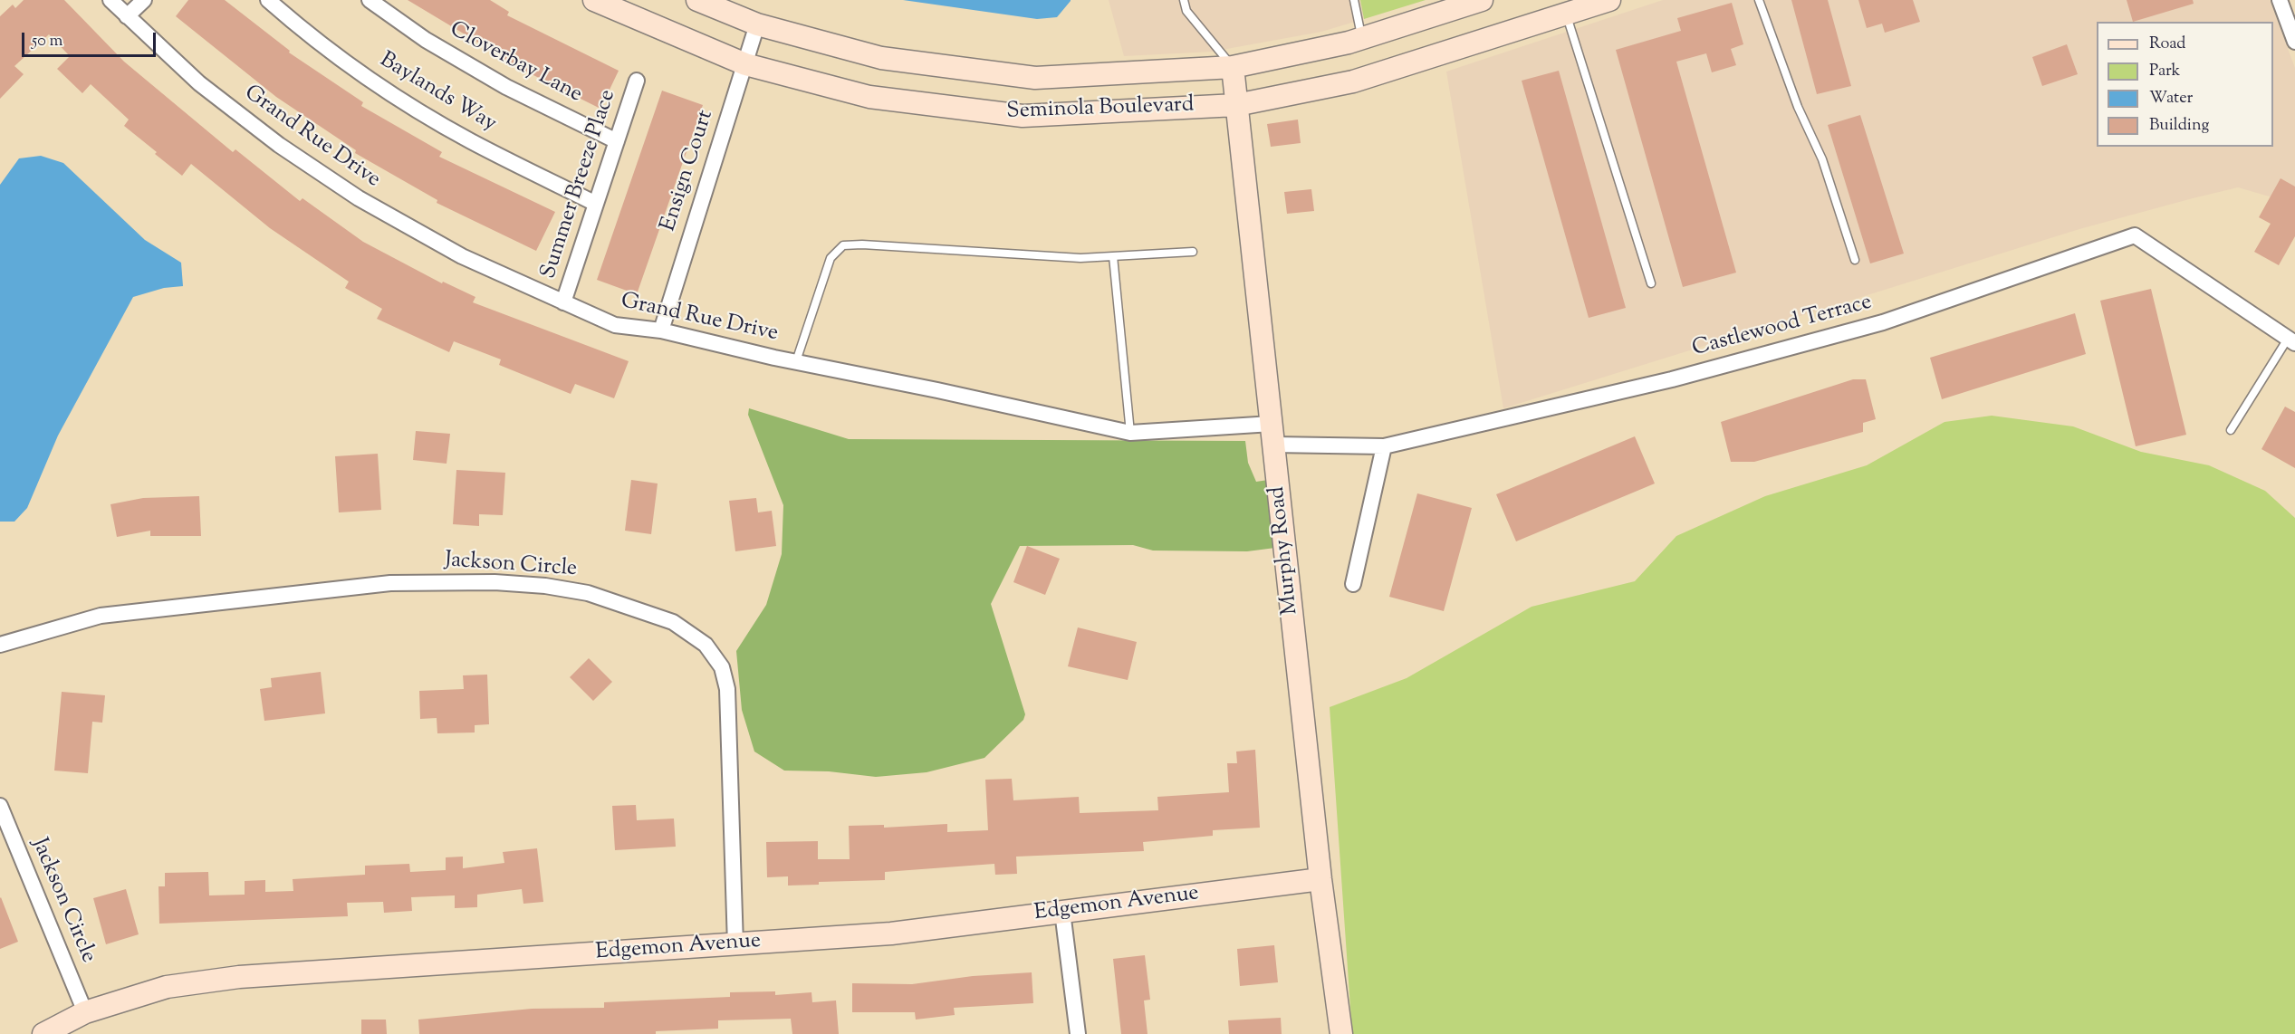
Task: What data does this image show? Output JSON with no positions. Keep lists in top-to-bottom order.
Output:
{
  "streets": {
    "street": [
      "Cloverbay Lane",
      "Baylands Way",
      "Seminola Boulevard",
      "Grand Rue Drive",
      "Ensign Court",
      "Summer Breeze Place",
      "Castlewood Terrace",
      "Murphy Road",
      "Jackson Circle",
      "Edgemon Avenue"
    ]
  },
  "crossings": [
    ["Cloverbay Lane", "Summer Breeze Place"],
    ["Baylands Way", "Summer Breeze Place"],
    ["Seminola Boulevard", "Ensign Court"],
    ["Seminola Boulevard", "Murphy Road"],
    ["Grand Rue Drive", "Ensign Court"],
    ["Grand Rue Drive", "Summer Breeze Place"],
    ["Grand Rue Drive", "Castlewood Terrace"],
    ["Grand Rue Drive", "Murphy Road"],
    ["Murphy Road", "Edgemon Avenue"],
    ["Jackson Circle", "Edgemon Avenue"]
  ],
  "legend": [
    "Road",
    "Park",
    "Water",
    "Building"
  ],
  "scale_bar": "50 m"
}
